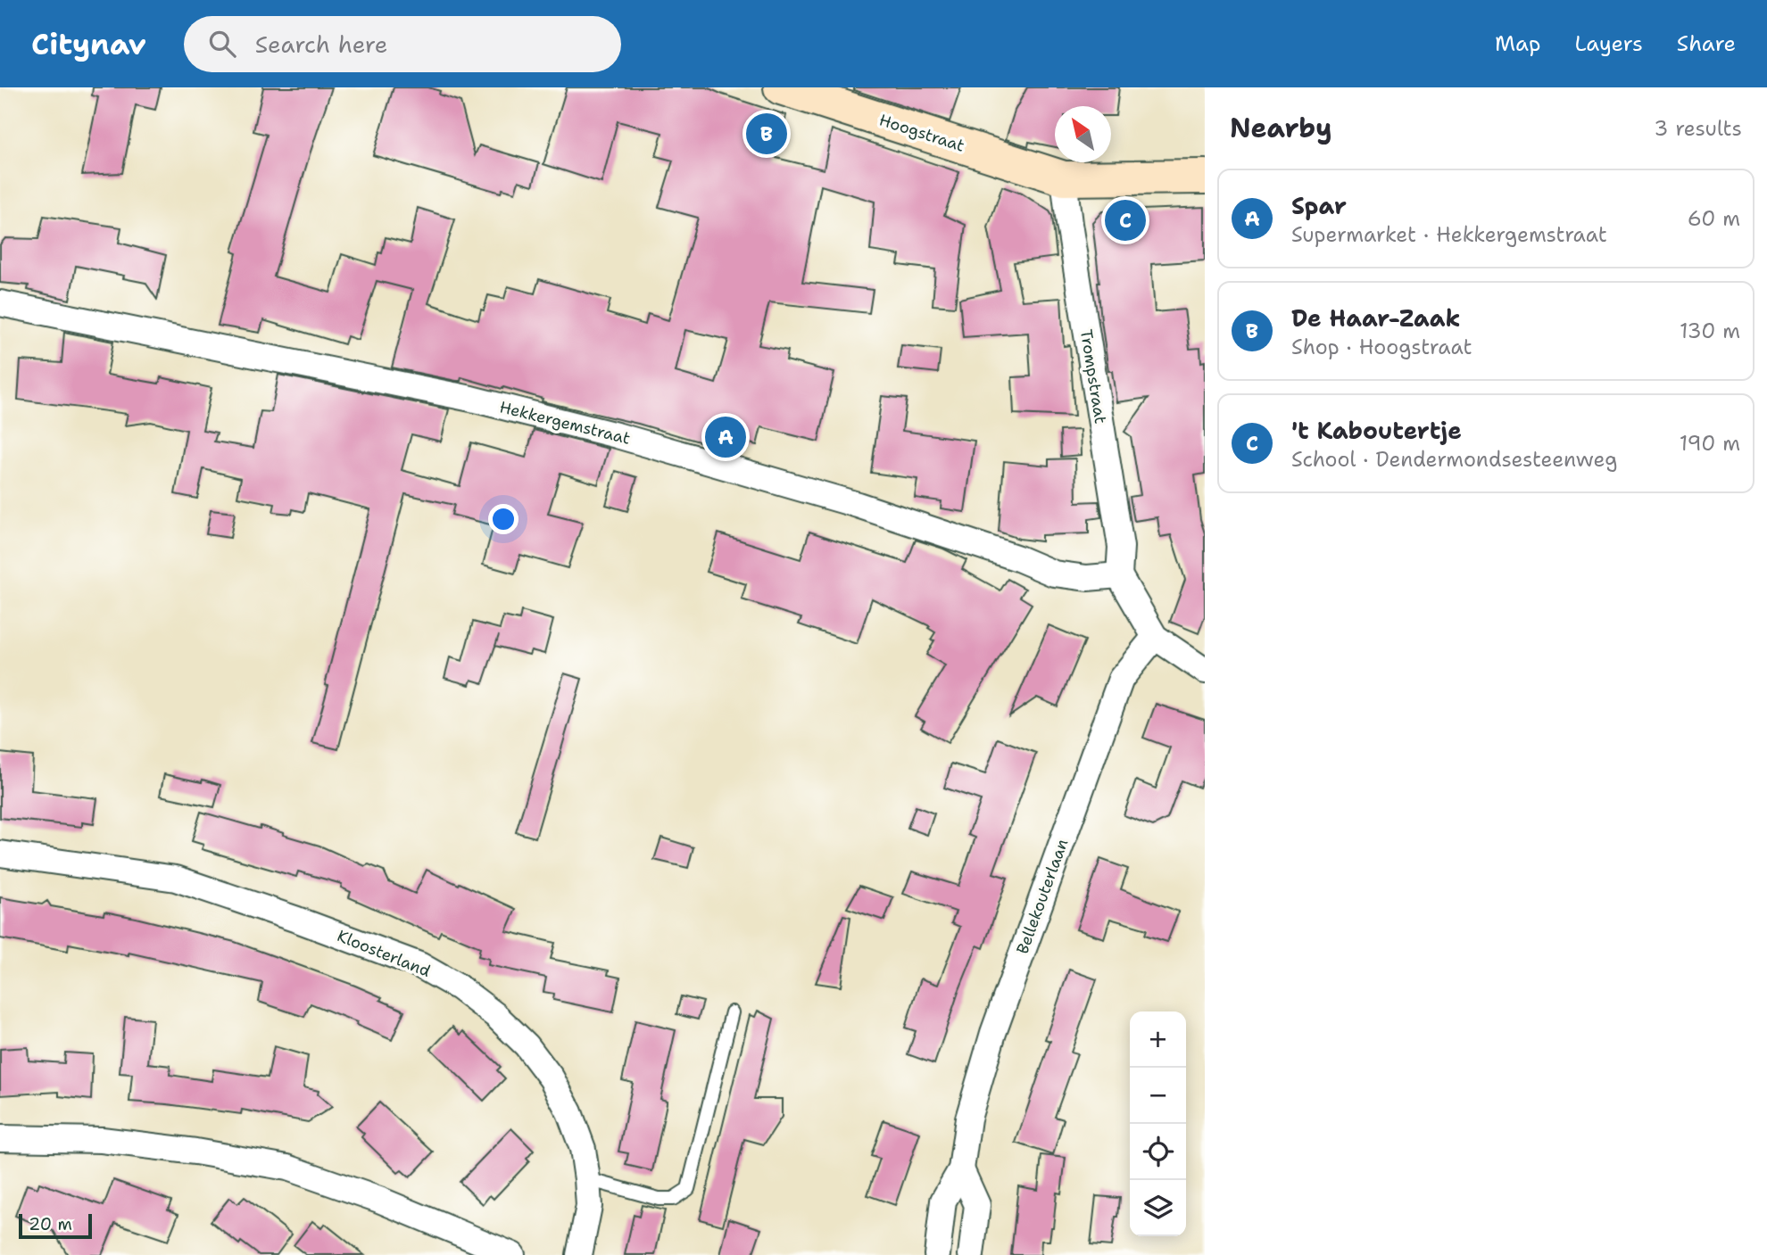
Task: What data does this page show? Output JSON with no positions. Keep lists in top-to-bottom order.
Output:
{
  "streets": {
    "main road": ["Hoogstraat"],
    "street": [
      "Trompstraat",
      "Hekkergemstraat",
      "Bellekouterlaan",
      "Kloosterland"
    ]
  },
  "crossings": [
    ["Hoogstraat", "Trompstraat"],
    ["Trompstraat", "Hekkergemstraat"]
  ],
  "scale_bar": "20 m",
  "north": "top left",
  "page": {
    "header": "Citynav",
    "search": "Search here",
    "nav": ["Map", "Layers", "Share"],
    "heading": ["Nearby", "3 results"],
    "pins": ["B", "C", "A"],
    "list": [
      {
        "mark": "A",
        "name": "Spar",
        "note": "Supermarket · Hekkergemstraat",
        "value": "60 m"
      },
      {
        "mark": "B",
        "name": "De Haar-Zaak",
        "note": "Shop · Hoogstraat",
        "value": "130 m"
      },
      {
        "mark": "C",
        "name": "'t Kaboutertje",
        "note": "School · Dendermondsesteenweg",
        "value": "190 m"
      }
    ],
    "map_buttons": ["+", "−"],
    "scale": "20 m"
  }
}
